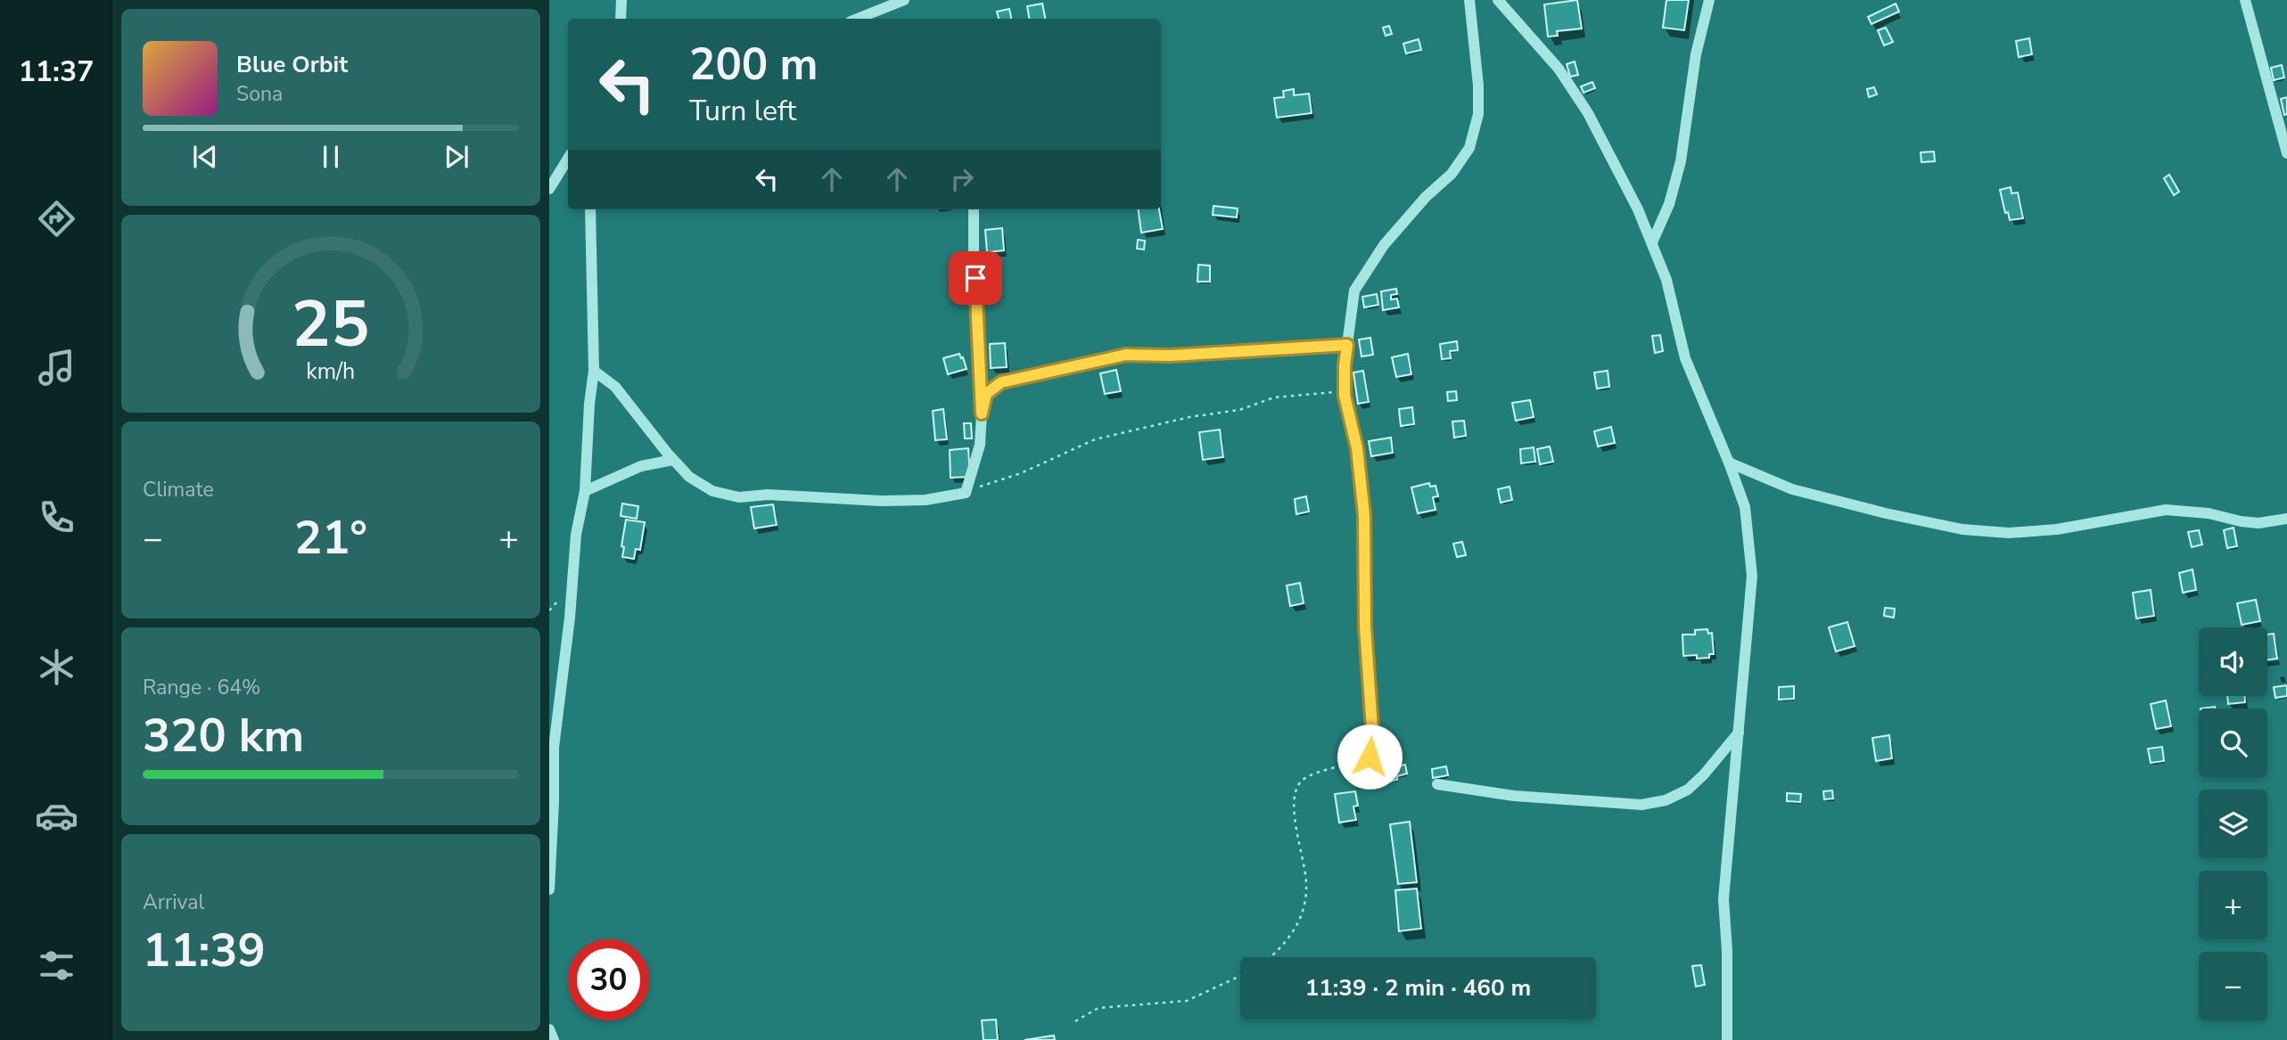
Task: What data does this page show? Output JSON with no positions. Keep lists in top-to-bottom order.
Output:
{
  "page": {
    "tabs": "11:37",
    "turn": ["200 m", "Turn left"],
    "song": ["Blue Orbit", "Sona"],
    "tile": [
      "Climate",
      ["Range · 64%", "320 km"],
      ["Arrival", "11:39"]
    ],
    "heat": ["−", "21°", "+"],
    "map_buttons": ["+", "−"],
    "limit": "30",
    "trip": "11:39 · 2 min · 460 m",
    "gauge": ["25", "km/h"]
  }
}
